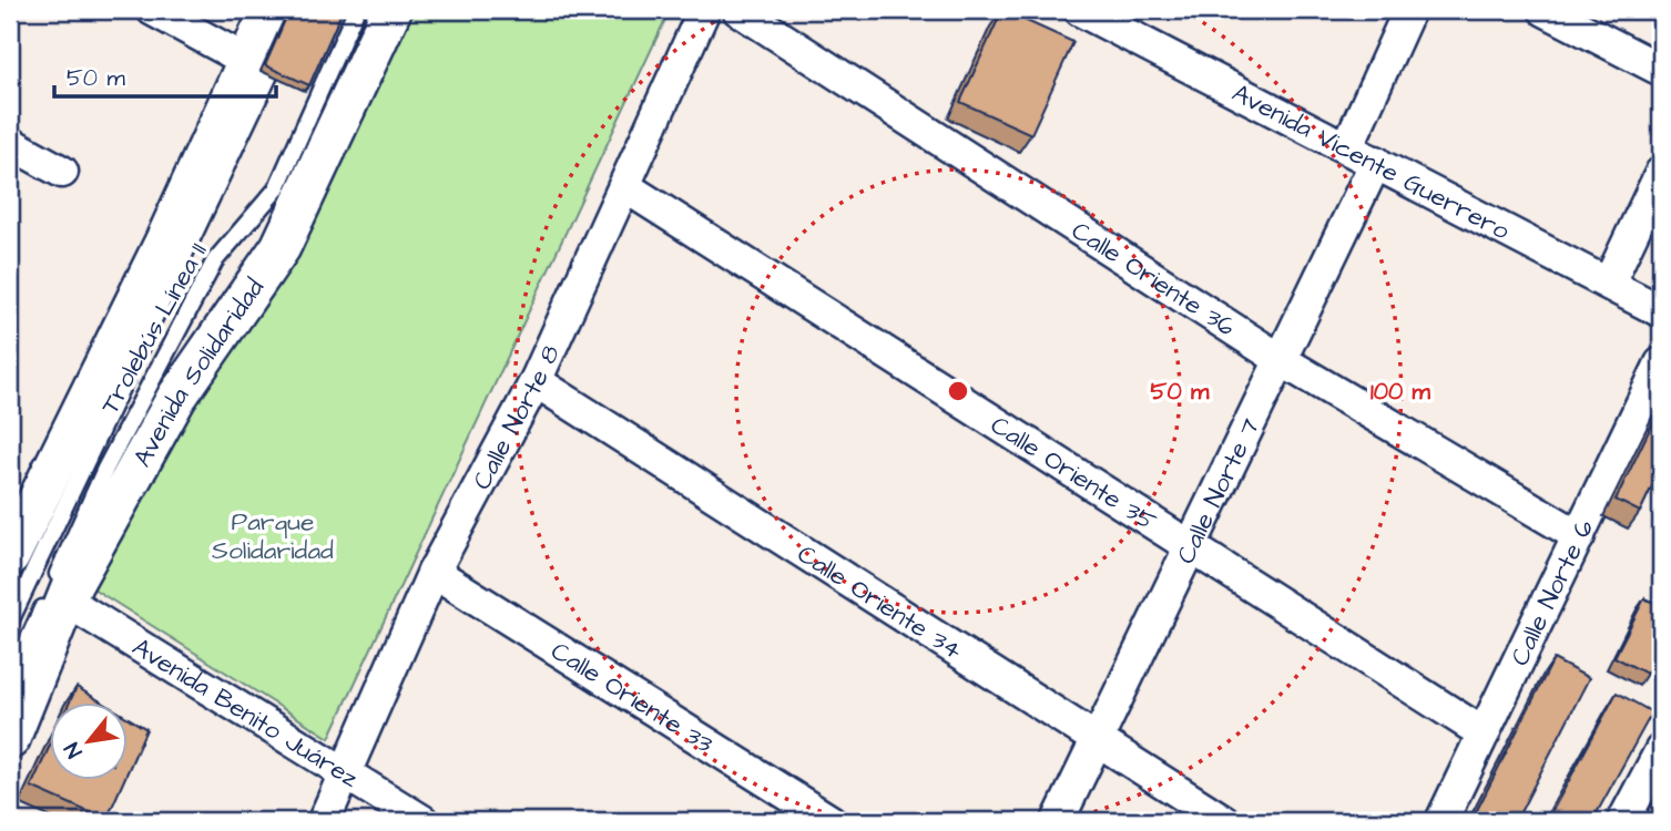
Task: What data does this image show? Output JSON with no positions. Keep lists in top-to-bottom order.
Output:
{
  "streets": {
    "street": [
      "Avenida Vicente Guerrero",
      "Calle Oriente 36",
      "Avenida Solidaridad",
      "Calle Norte 8",
      "Calle Oriente 35",
      "Calle Norte 7",
      "Calle Norte 6",
      "Calle Oriente 34",
      "Calle Oriente 33",
      "Avenida Benito Juárez"
    ],
    "lane": ["Trolebús Línea 11"]
  },
  "crossings": [
    ["Avenida Vicente Guerrero", "Calle Norte 7"],
    ["Calle Oriente 36", "Calle Norte 7"],
    ["Calle Oriente 36", "Calle Norte 6"],
    ["Avenida Solidaridad", "Avenida Benito Juárez"],
    ["Calle Norte 8", "Calle Oriente 35"],
    ["Calle Norte 8", "Calle Oriente 34"],
    ["Calle Norte 8", "Calle Oriente 33"],
    ["Calle Norte 8", "Avenida Benito Juárez"],
    ["Calle Oriente 35", "Calle Norte 7"],
    ["Calle Oriente 35", "Calle Norte 6"],
    ["Calle Norte 7", "Calle Oriente 34"]
  ],
  "parks": ["Parque Solidaridad"],
  "scale_bar": "50 m",
  "north": "bottom left",
  "rings": ["50 m", "100 m"]
}
